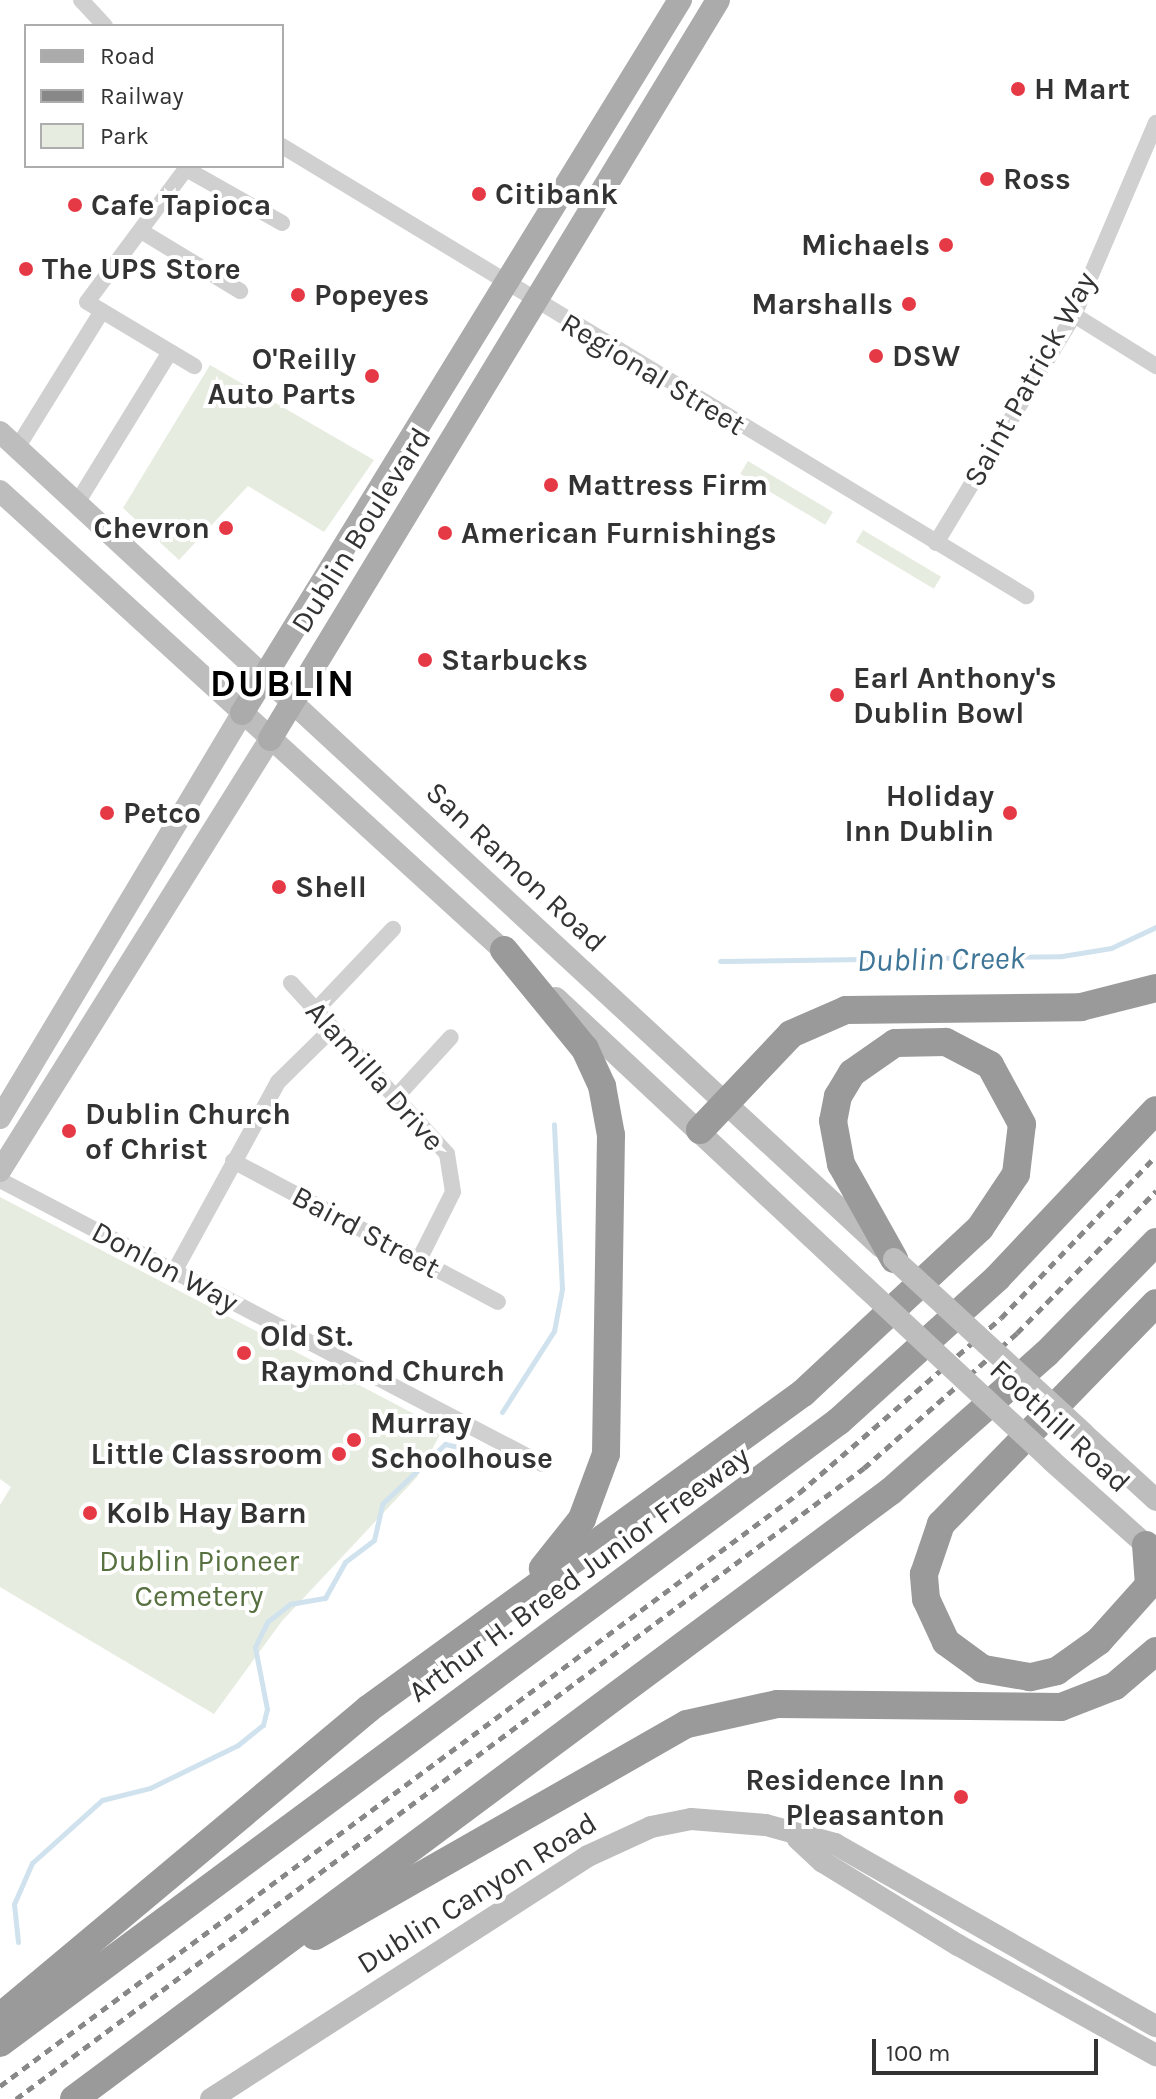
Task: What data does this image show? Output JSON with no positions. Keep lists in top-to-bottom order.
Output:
{
  "streets": {
    "highway": ["Arthur H. Breed Junior Freeway"],
    "main road": [
      "Dublin Boulevard",
      "San Ramon Road",
      "Foothill Road",
      "Dublin Canyon Road"
    ],
    "street": [
      "Regional Street",
      "Saint Patrick Way",
      "Alamilla Drive",
      "Baird Street",
      "Donlon Way"
    ]
  },
  "crossings": [
    ["Regional Street", "Saint Patrick Way"],
    ["Regional Street", "Dublin Boulevard"],
    ["Dublin Boulevard", "San Ramon Road"],
    ["San Ramon Road", "Foothill Road"],
    ["Alamilla Drive", "Baird Street"]
  ],
  "districts": ["DUBLIN"],
  "water": ["Dublin Creek"],
  "parks": ["Dublin Pioneer Cemetery"],
  "places": [
    "H Mart",
    "Ross",
    "Citibank",
    "Cafe Tapioca",
    "Michaels",
    "The UPS Store",
    "Popeyes",
    "Marshalls",
    "DSW",
    "O'Reilly Auto Parts",
    "Mattress Firm",
    "Chevron",
    "American Furnishings",
    "Starbucks",
    "Earl Anthony's Dublin Bowl",
    "Petco",
    "Holiday Inn Dublin",
    "Shell",
    "Dublin Church of Christ",
    "Old St. Raymond Church",
    "Murray Schoolhouse",
    "Little Classroom",
    "Kolb Hay Barn",
    "Residence Inn Pleasanton"
  ],
  "legend": ["Road", "Railway", "Park"],
  "scale_bar": "100 m"
}
